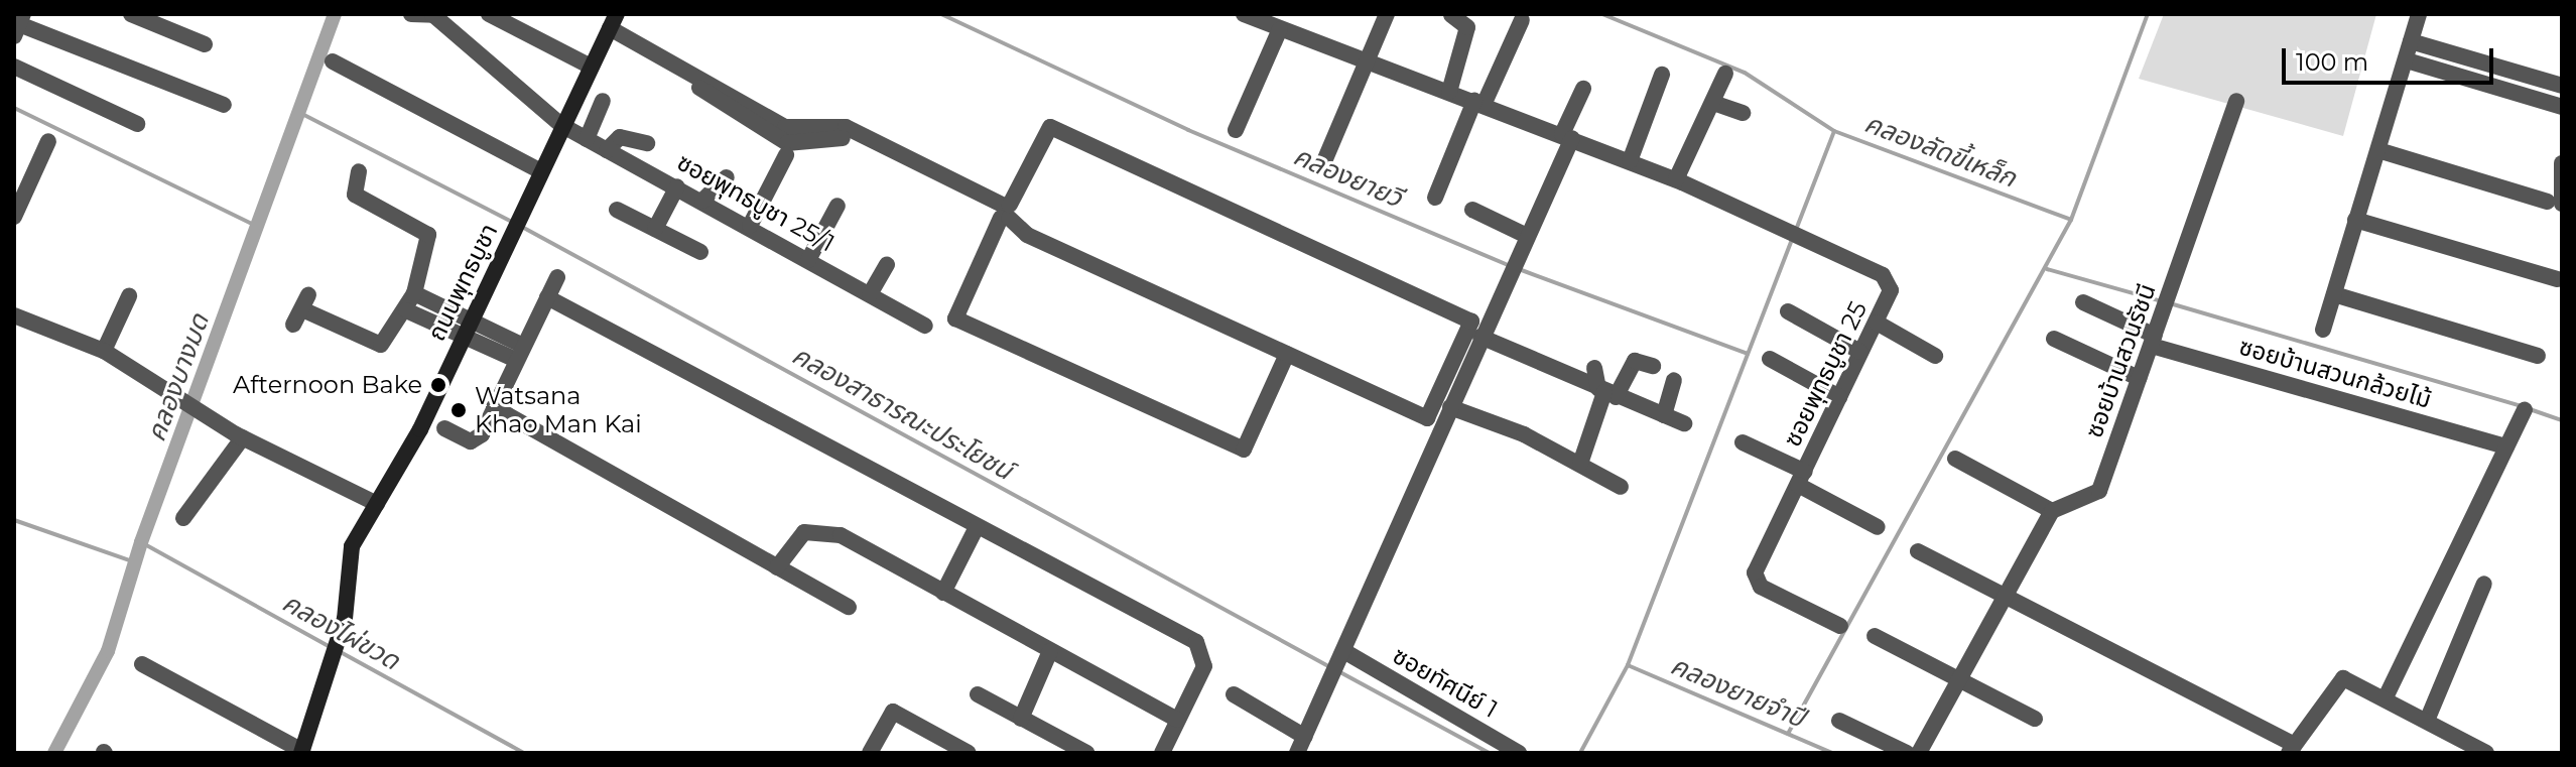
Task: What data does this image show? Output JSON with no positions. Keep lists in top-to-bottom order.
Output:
{
  "streets": {
    "main road": ["ถนนพุทธบูชา"],
    "street": [
      "ซอยพุทธบูชา 25/1",
      "ซอยบ้านสวนรัชนี",
      "ซอยบ้านสวนกล้วยไม้",
      "ซอยพุทธบูชา 25",
      "ซอยทัศนีย์ 1"
    ]
  },
  "crossings": [
    ["ซอยพุทธบูชา 25/1", "ถนนพุทธบูชา"],
    ["ซอยบ้านสวนรัชนี", "ซอยบ้านสวนกล้วยไม้"]
  ],
  "water": [
    "คลองลัดขี้เหล็ก",
    "คลองยายวี",
    "คลองบางมด",
    "คลองสาธารณะประโยชน์",
    "คลองไผ่ขวด",
    "คลองยายจำปี"
  ],
  "places": ["Afternoon Bake", "Watsana Khao Man Kai"],
  "scale_bar": "100 m"
}
